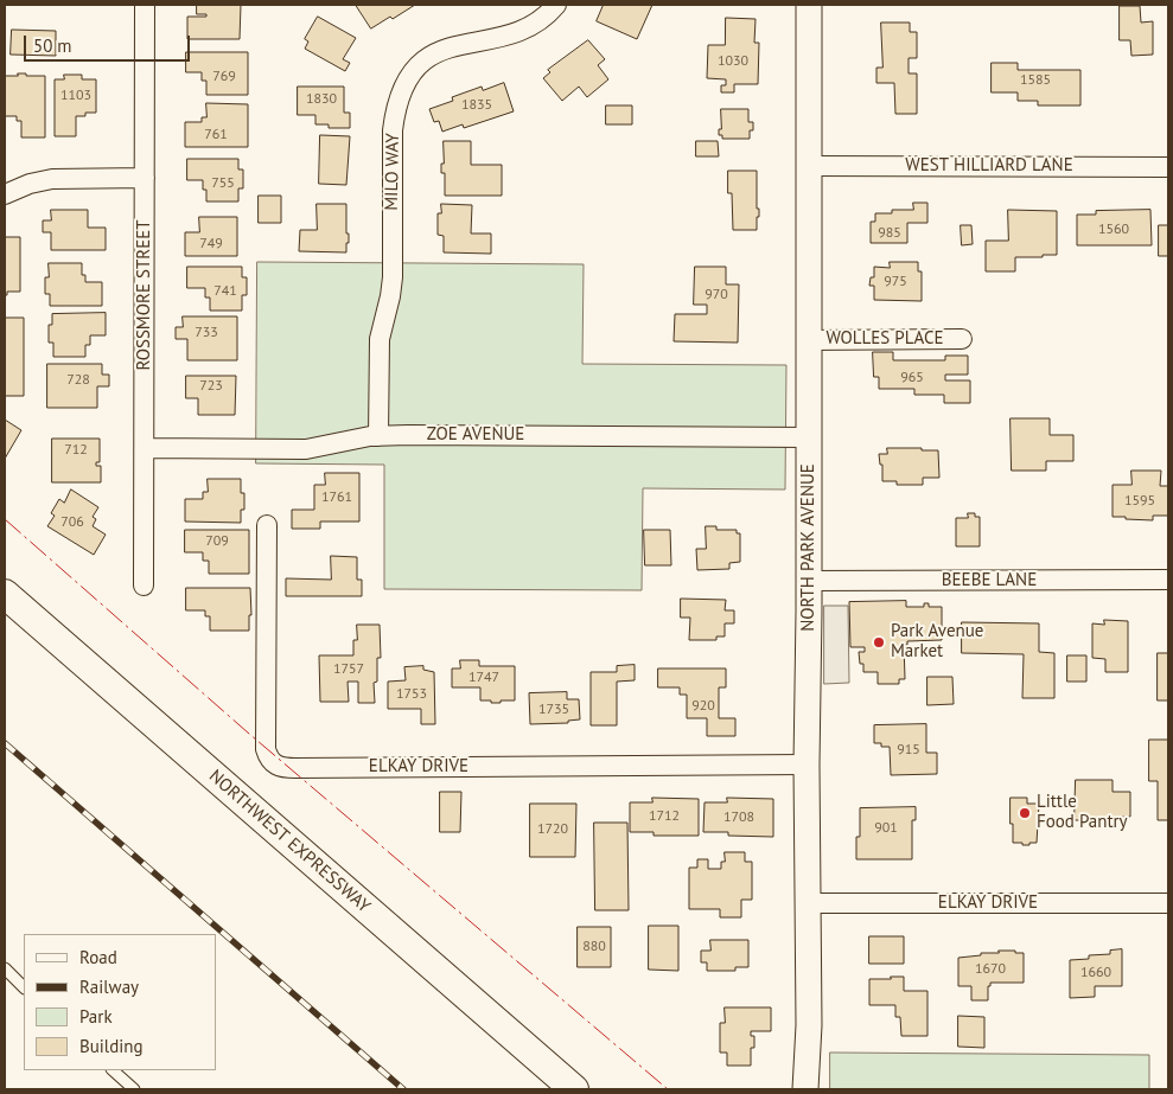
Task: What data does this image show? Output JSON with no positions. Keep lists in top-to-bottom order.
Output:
{
  "streets": {
    "main road": ["NORTHWEST EXPRESSWAY"],
    "street": [
      "WEST HILLIARD LANE",
      "MILO WAY",
      "ROSSMORE STREET",
      "WOLLES PLACE",
      "ZOE AVENUE",
      "NORTH PARK AVENUE",
      "BEEBE LANE",
      "ELKAY DRIVE"
    ]
  },
  "crossings": [
    ["WEST HILLIARD LANE", "NORTH PARK AVENUE"],
    ["MILO WAY", "ZOE AVENUE"],
    ["ROSSMORE STREET", "ZOE AVENUE"],
    ["WOLLES PLACE", "NORTH PARK AVENUE"],
    ["ZOE AVENUE", "NORTH PARK AVENUE"],
    ["NORTH PARK AVENUE", "BEEBE LANE"],
    ["NORTH PARK AVENUE", "ELKAY DRIVE"]
  ],
  "places": ["Park Avenue Market", "Little Food Pantry"],
  "house_numbers": [
    "1030",
    "769",
    "1585",
    "1103",
    "1830",
    "1835",
    "761",
    "755",
    "1560",
    "985",
    "749",
    "975",
    "741",
    "970",
    "733",
    "965",
    "728",
    "723",
    "712",
    "1761",
    "1595",
    "706",
    "709",
    "1757",
    "1747",
    "1753",
    "920",
    "1735",
    "915",
    "1712",
    "1708",
    "901",
    "1720",
    "880",
    "1670",
    "1660"
  ],
  "legend": [
    "Road",
    "Railway",
    "Park",
    "Building"
  ],
  "scale_bar": "50 m"
}
